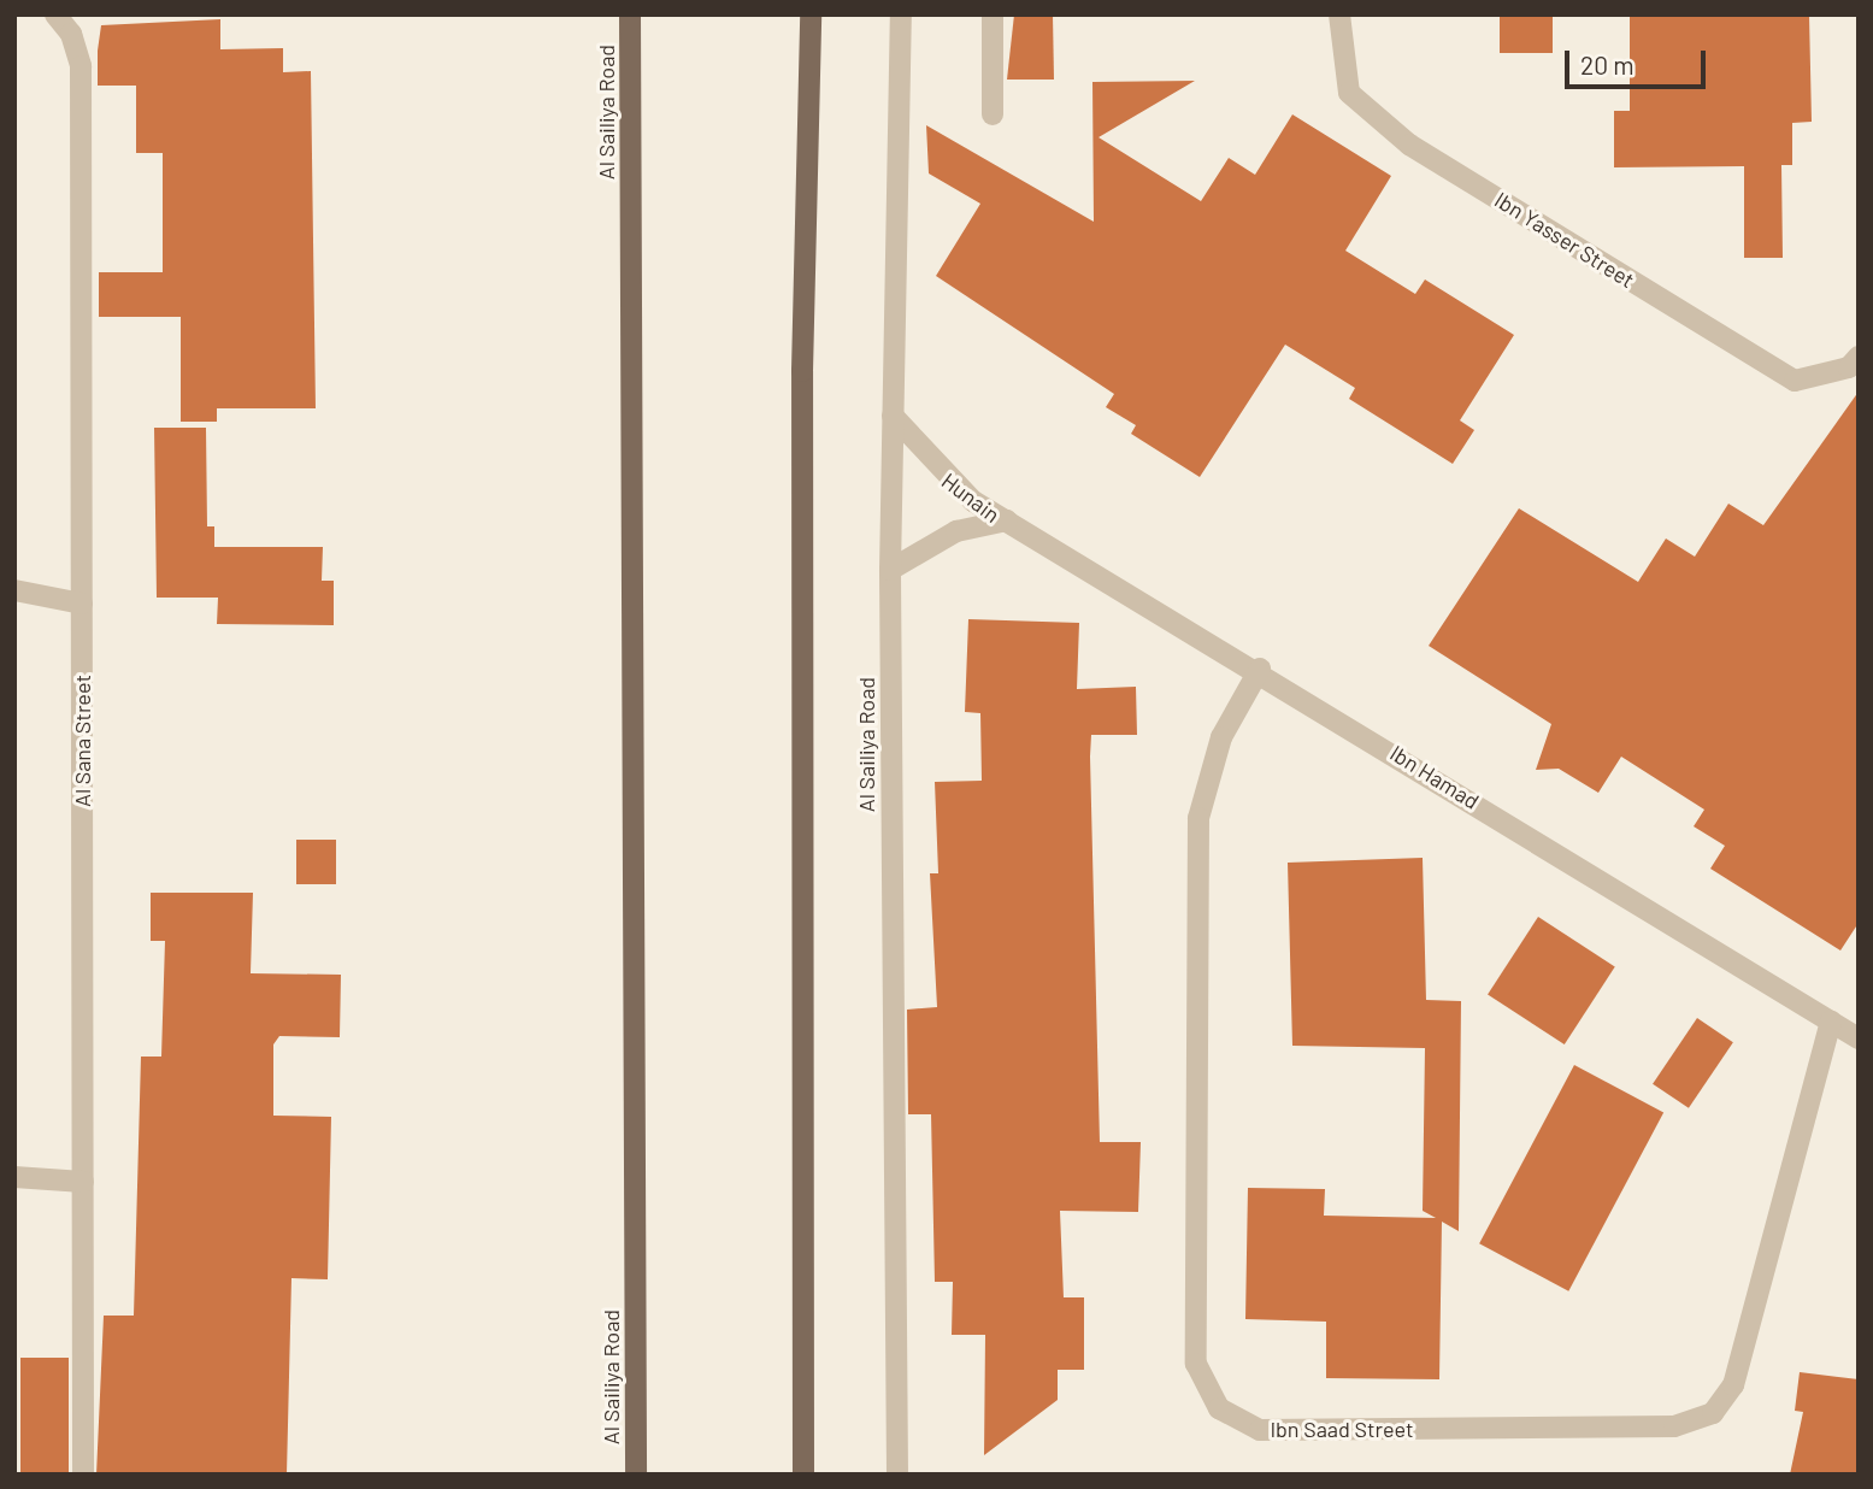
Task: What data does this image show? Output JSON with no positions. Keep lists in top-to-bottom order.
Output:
{
  "streets": {
    "main road": ["Al Sailiya Road"],
    "street": [
      "Ibn Yasser Street",
      "Hunain",
      "Al Sana Street",
      "Ibn Hamad",
      "Ibn Saad Street"
    ]
  },
  "crossings": [
    ["Al Sailiya Road", "Hunain"],
    ["Hunain", "Ibn Hamad"],
    ["Ibn Hamad", "Ibn Saad Street"]
  ],
  "scale_bar": "20 m"
}
